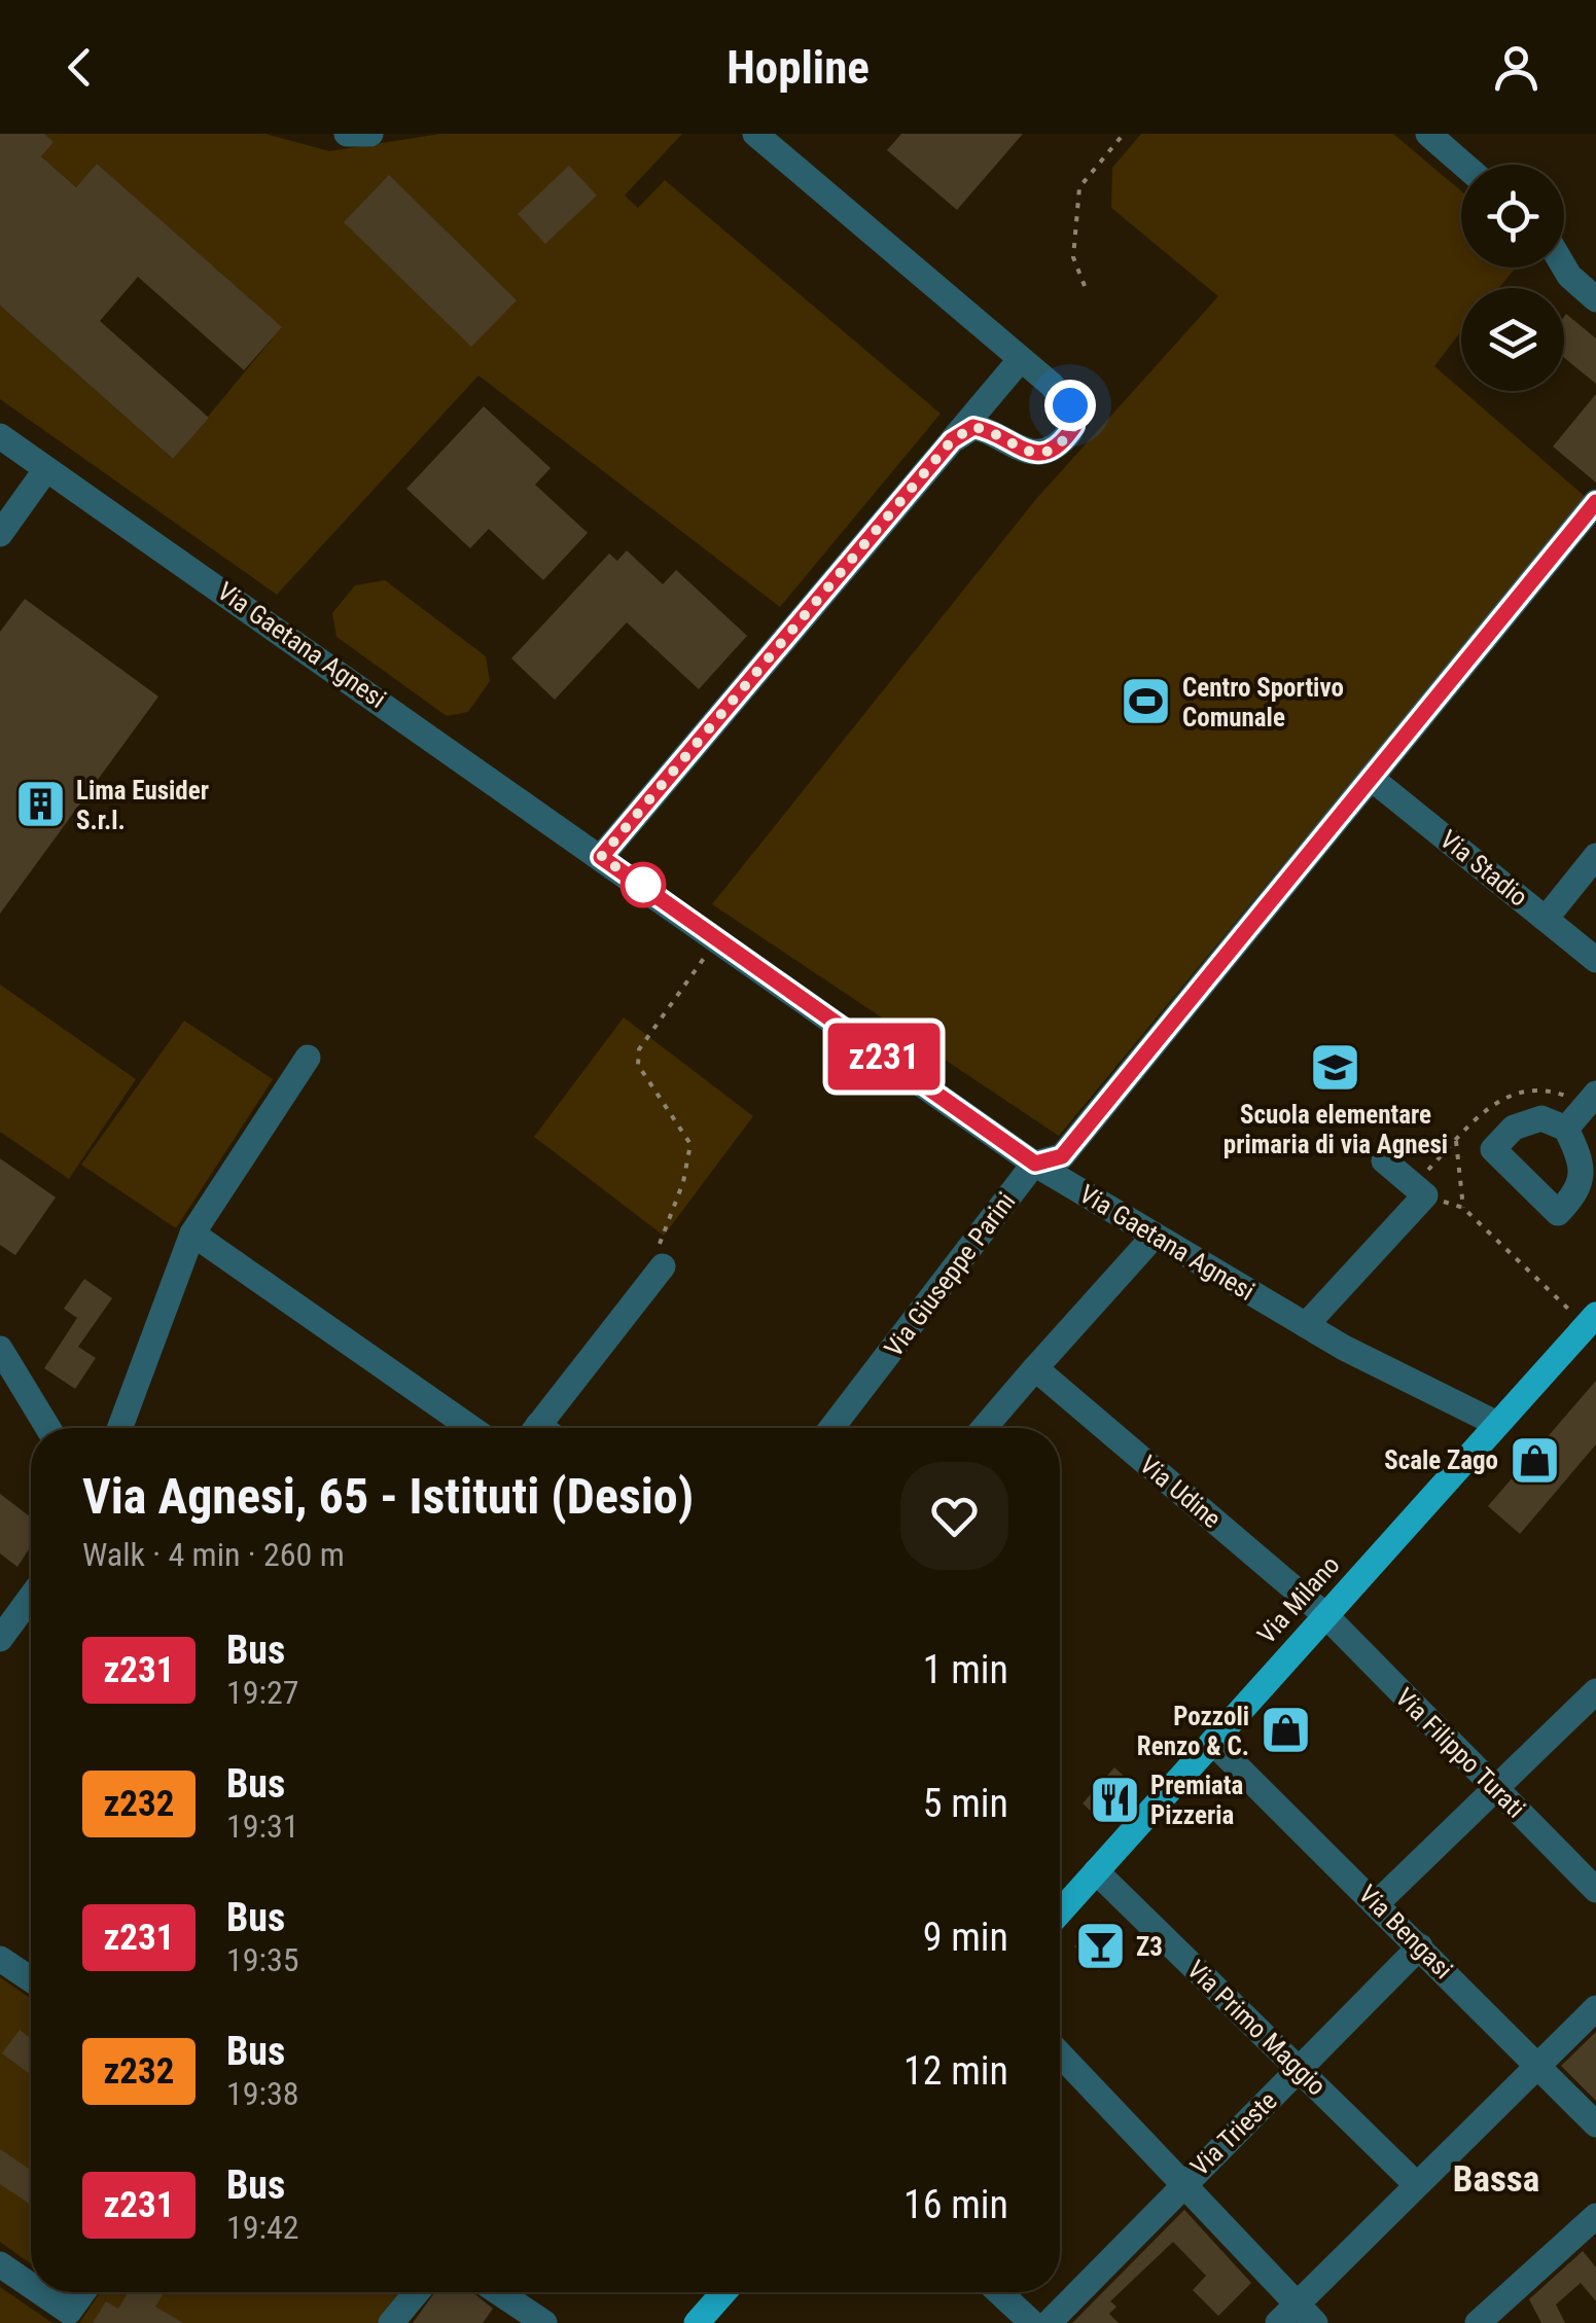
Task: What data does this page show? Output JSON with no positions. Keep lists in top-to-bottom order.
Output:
{
  "streets": {
    "main road": ["Via Milano"],
    "street": [
      "Via Gaetana Agnesi",
      "Via Stadio",
      "Via Giuseppe Parini",
      "Via Udine",
      "Via Filippo Turati",
      "Via Bengasi",
      "Via Primo Maggio",
      "Via Trieste"
    ]
  },
  "crossings": [
    ["Via Gaetana Agnesi", "Via Giuseppe Parini"],
    ["Via Gaetana Agnesi", "Via Milano"],
    ["Via Stadio", "Via Giuseppe Parini"],
    ["Via Udine", "Via Milano"],
    ["Via Udine", "Via Filippo Turati"],
    ["Via Milano", "Via Filippo Turati"],
    ["Via Milano", "Via Bengasi"],
    ["Via Milano", "Via Primo Maggio"],
    ["Via Bengasi", "Via Trieste"],
    ["Via Primo Maggio", "Via Trieste"]
  ],
  "districts": ["Bassa"],
  "places": {
    "sports": ["Centro Sportivo Comunale"],
    "building": ["Lima Eusider S.r.l."],
    "school or university": ["Scuola elementare primaria di via Agnesi"],
    "shop": ["Scale Zago", "Pozzoli Renzo & C."],
    "restaurant": ["Premiata Pizzeria"],
    "bar": ["Z3"]
  },
  "lines": ["bus line z231"],
  "page": {
    "header": "Hopline",
    "on_map": "z231",
    "heading": ["Via Agnesi, 65 - Istituti (Desio)", "Walk · 4 min · 260 m"],
    "list": [
      {
        "mark": "z231",
        "name": "Bus",
        "note": "19:27",
        "value": "1 min"
      },
      {
        "mark": "z232",
        "name": "Bus",
        "note": "19:31",
        "value": "5 min"
      },
      {
        "mark": "z231",
        "name": "Bus",
        "note": "19:35",
        "value": "9 min"
      },
      {
        "mark": "z232",
        "name": "Bus",
        "note": "19:38",
        "value": "12 min"
      },
      {
        "mark": "z231",
        "name": "Bus",
        "note": "19:42",
        "value": "16 min"
      }
    ]
  }
}
